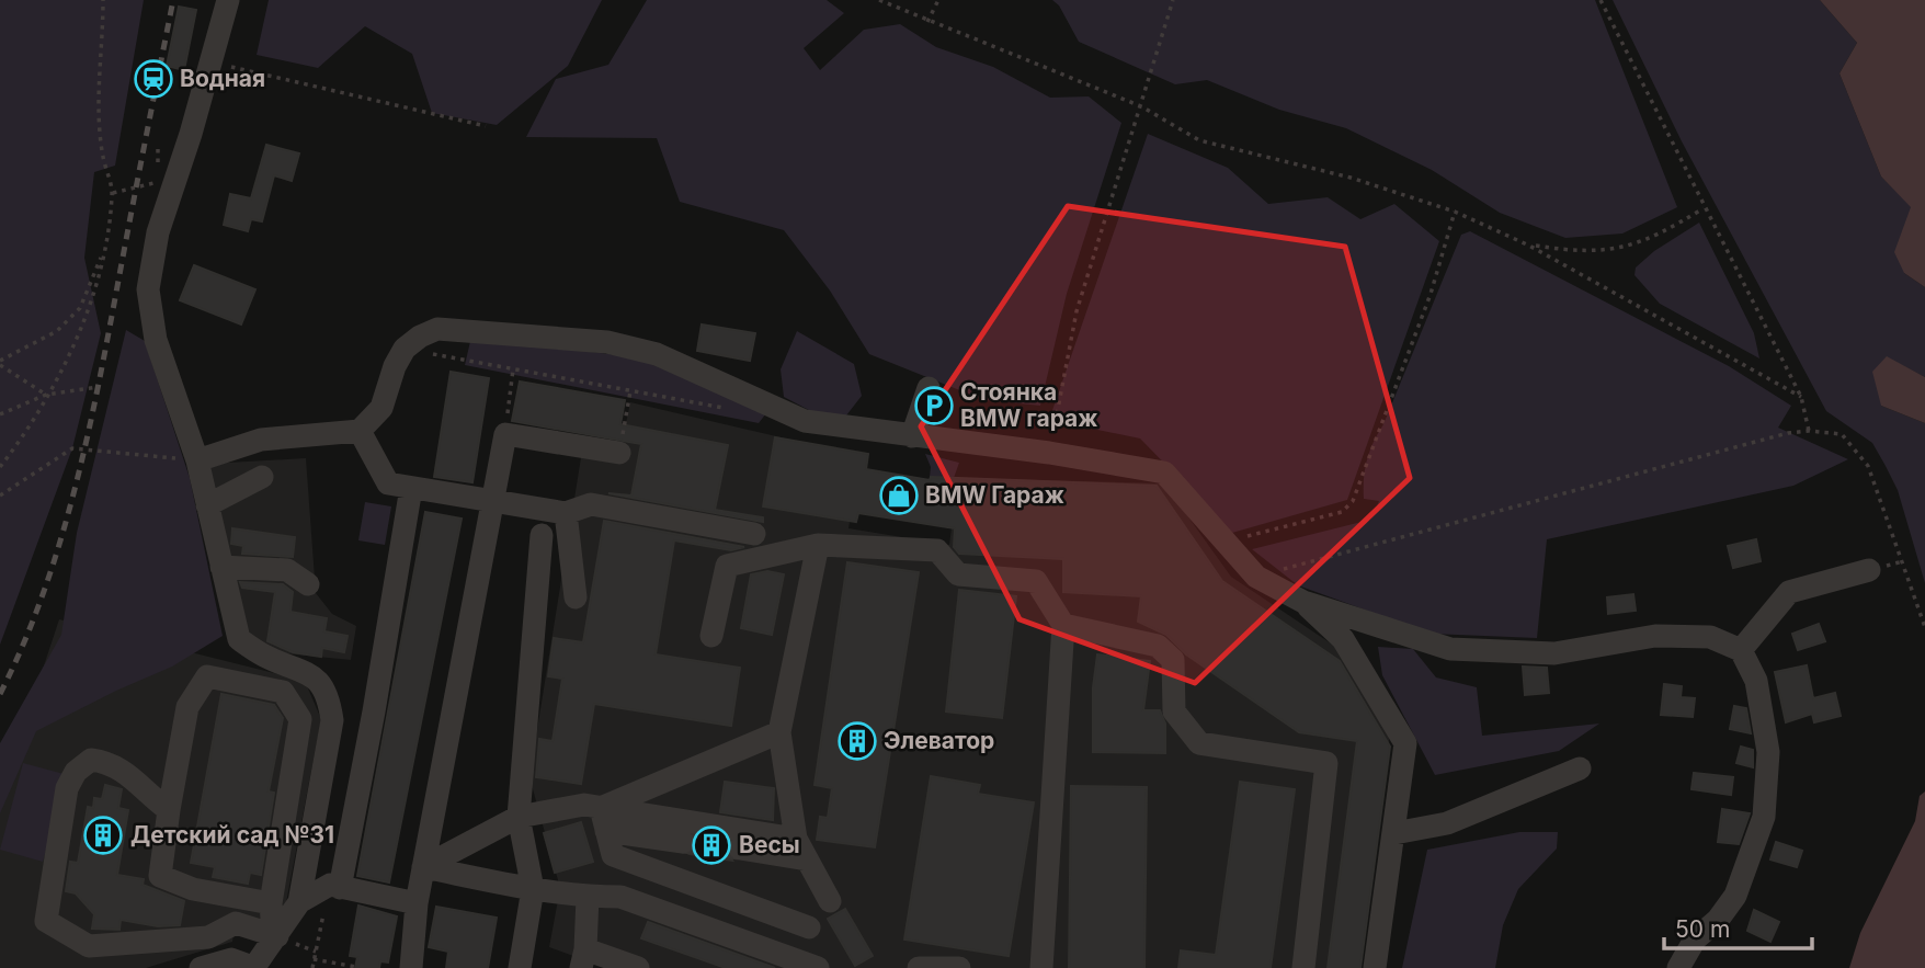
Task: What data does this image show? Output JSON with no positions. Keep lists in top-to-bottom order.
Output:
{
  "places": {
    "station": ["Водная"],
    "parking": ["Стоянка BMW гараж"],
    "shop": ["BMW Гараж"],
    "building": ["Элеватор", "Детский сад №31", "Весы"]
  },
  "scale_bar": "50 m"
}
